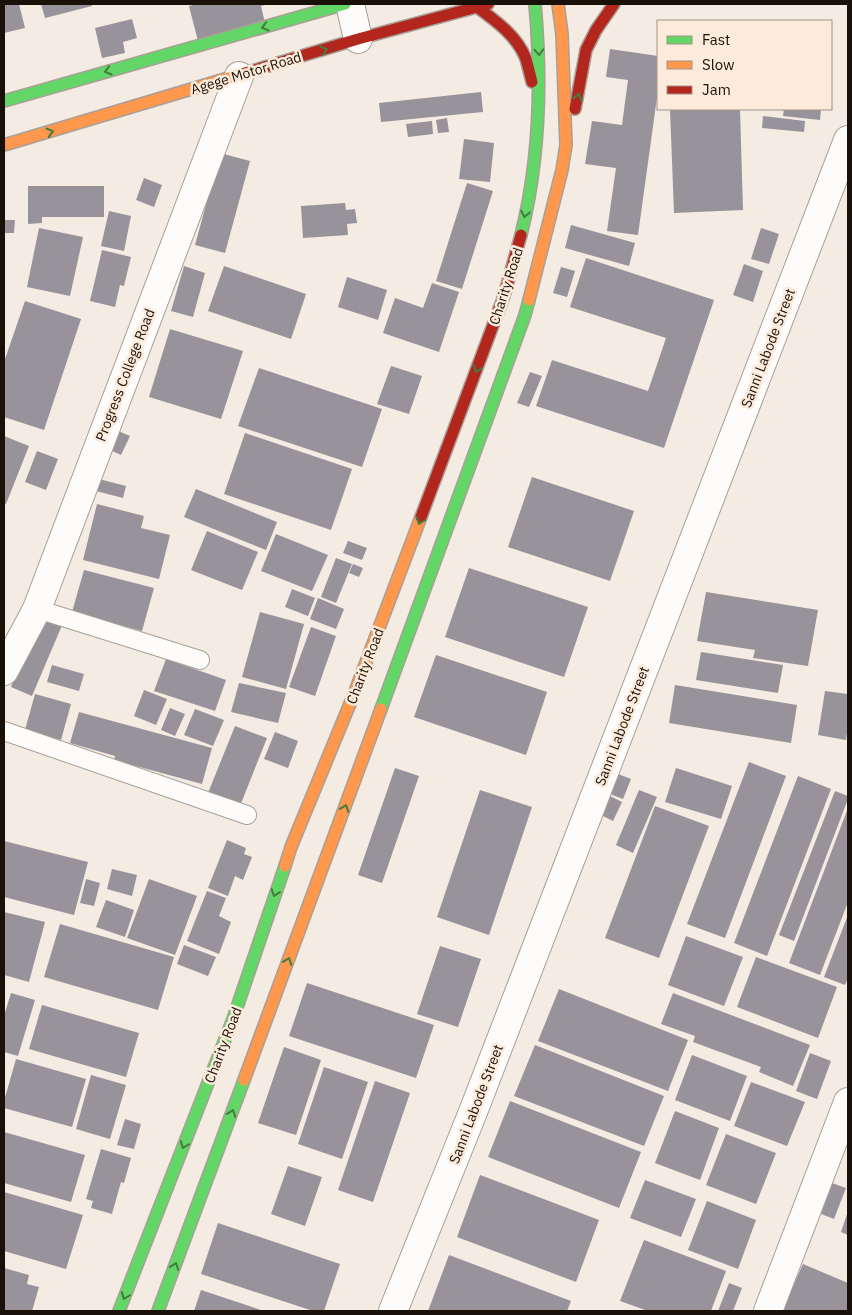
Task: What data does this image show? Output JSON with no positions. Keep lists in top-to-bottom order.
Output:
{
  "streets": {
    "street": [
      "Agege Motor Road",
      "Charity Road",
      "Sanni Labode Street",
      "Progress College Road"
    ]
  },
  "crossings": [
    ["Agege Motor Road", "Progress College Road"]
  ],
  "legend": ["Fast", "Slow", "Jam"]
}
